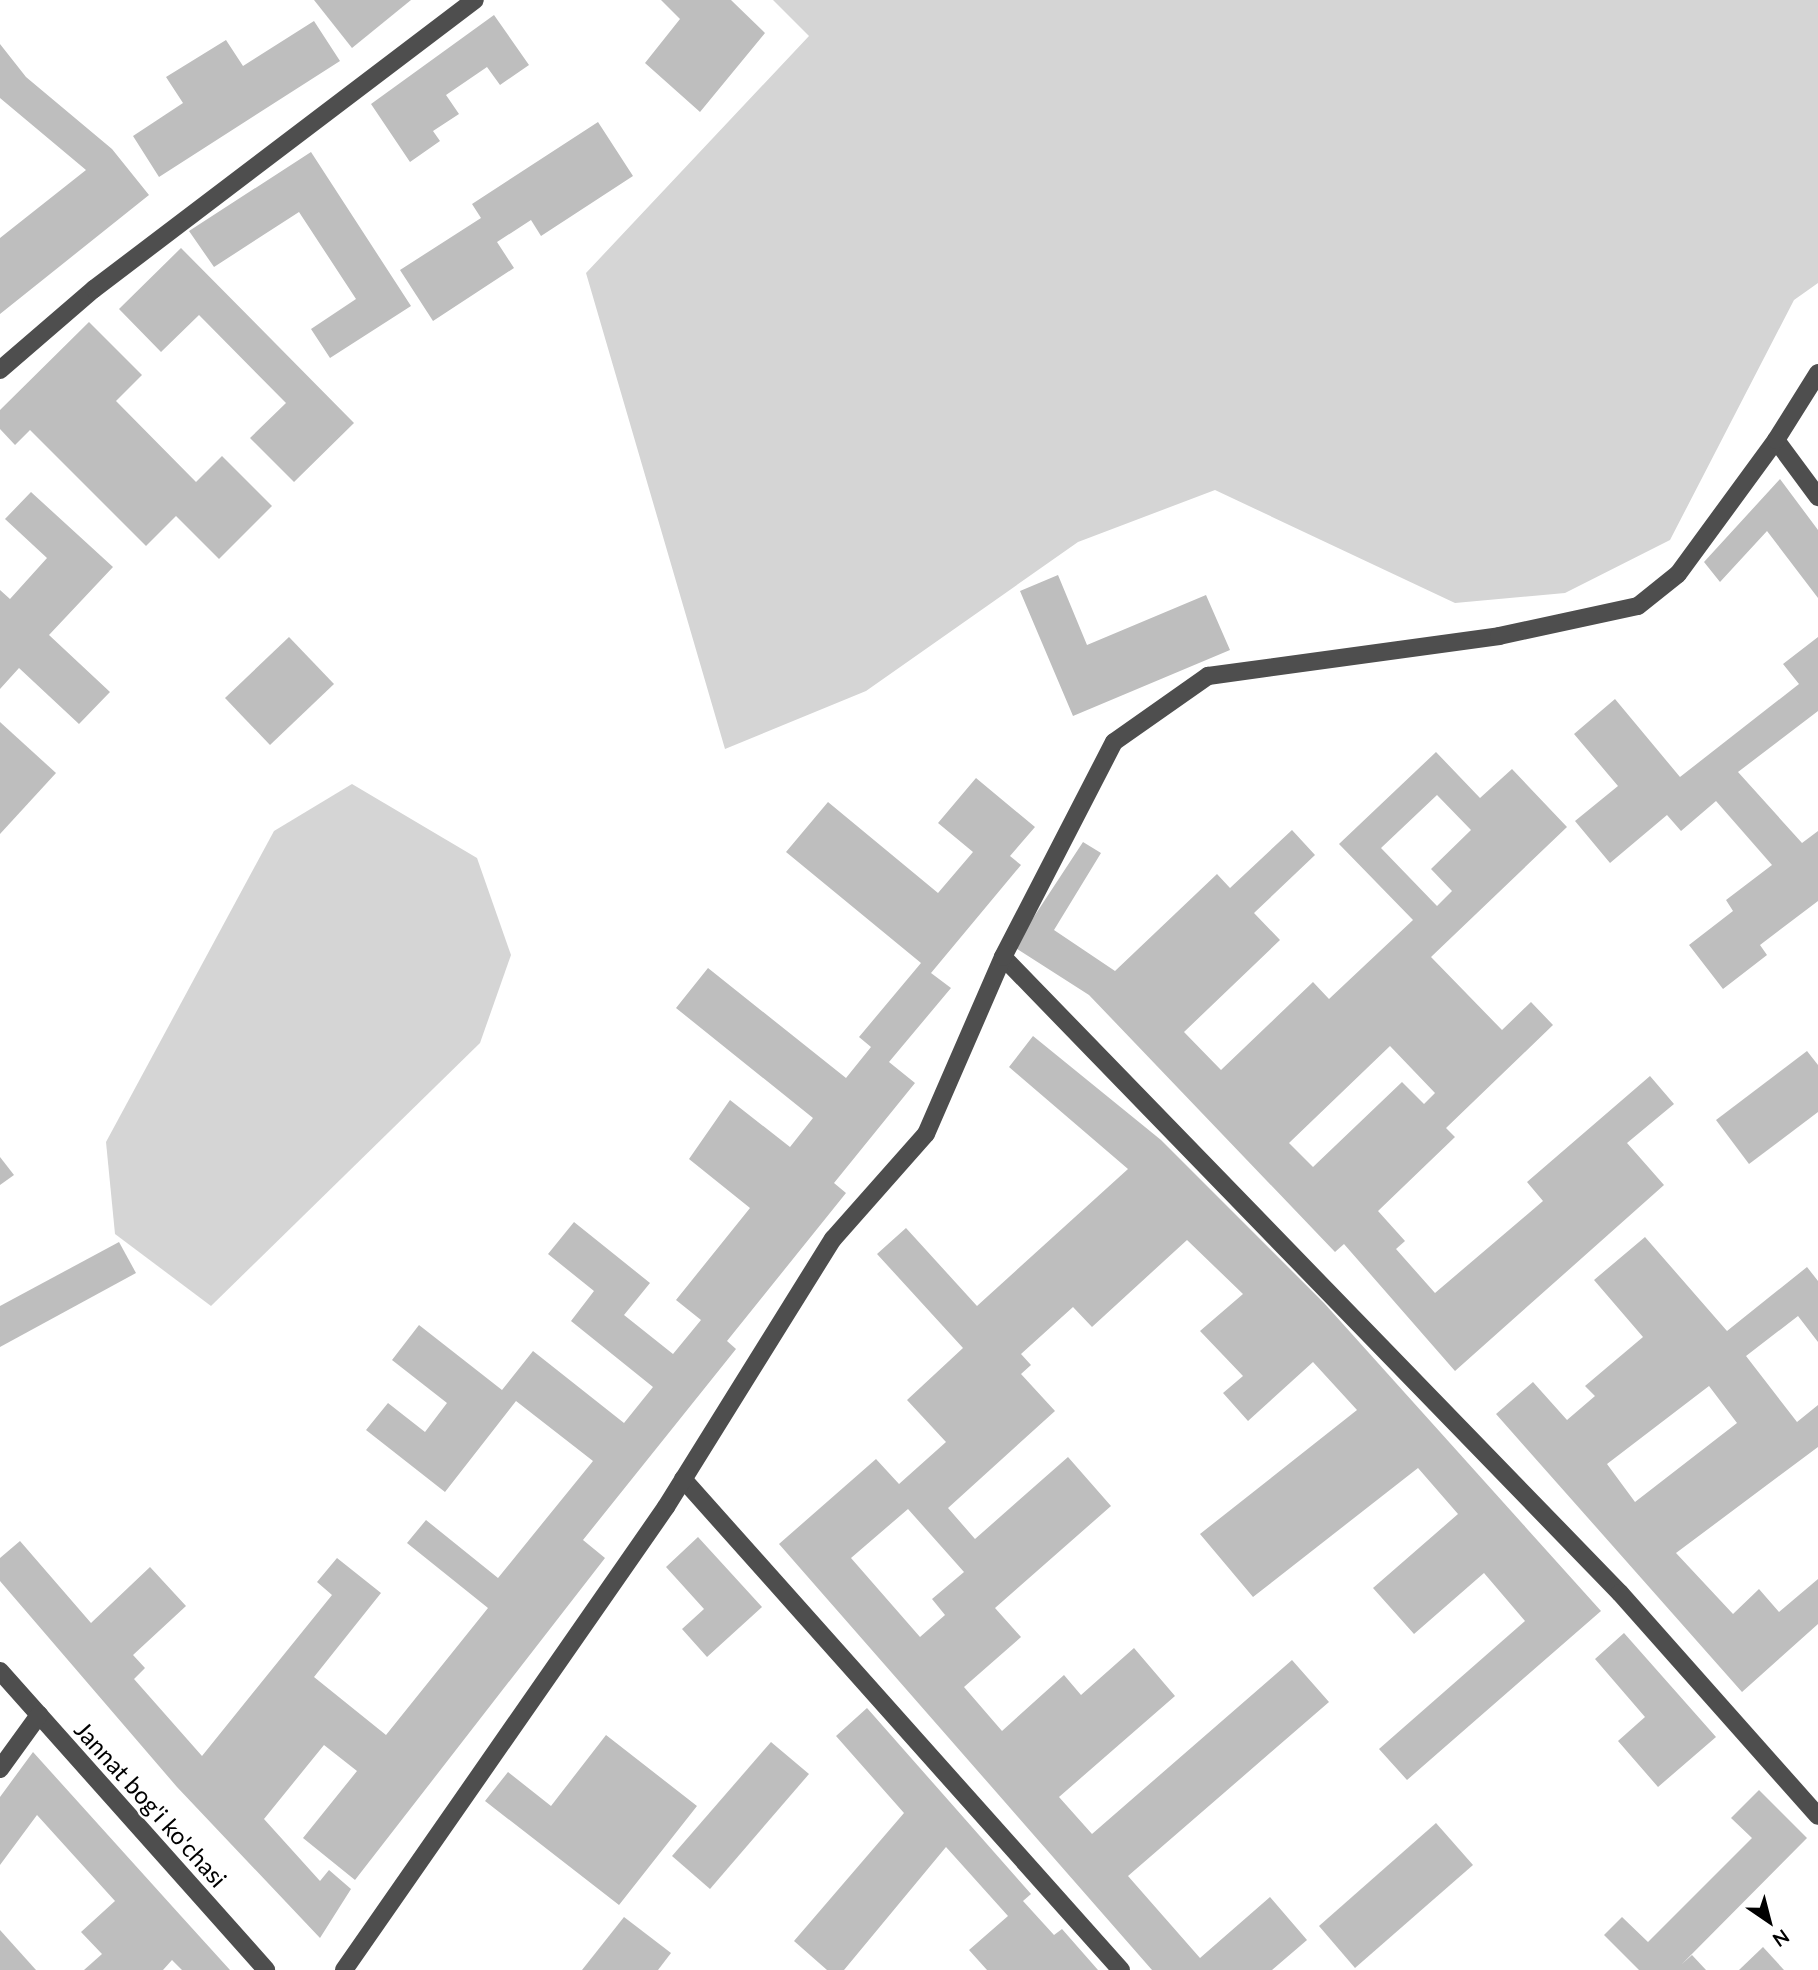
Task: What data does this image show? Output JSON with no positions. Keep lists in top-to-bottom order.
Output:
{
  "streets": {
    "street": ["Jannat bog'i ko'chasi"]
  },
  "north": "bottom right"
}
